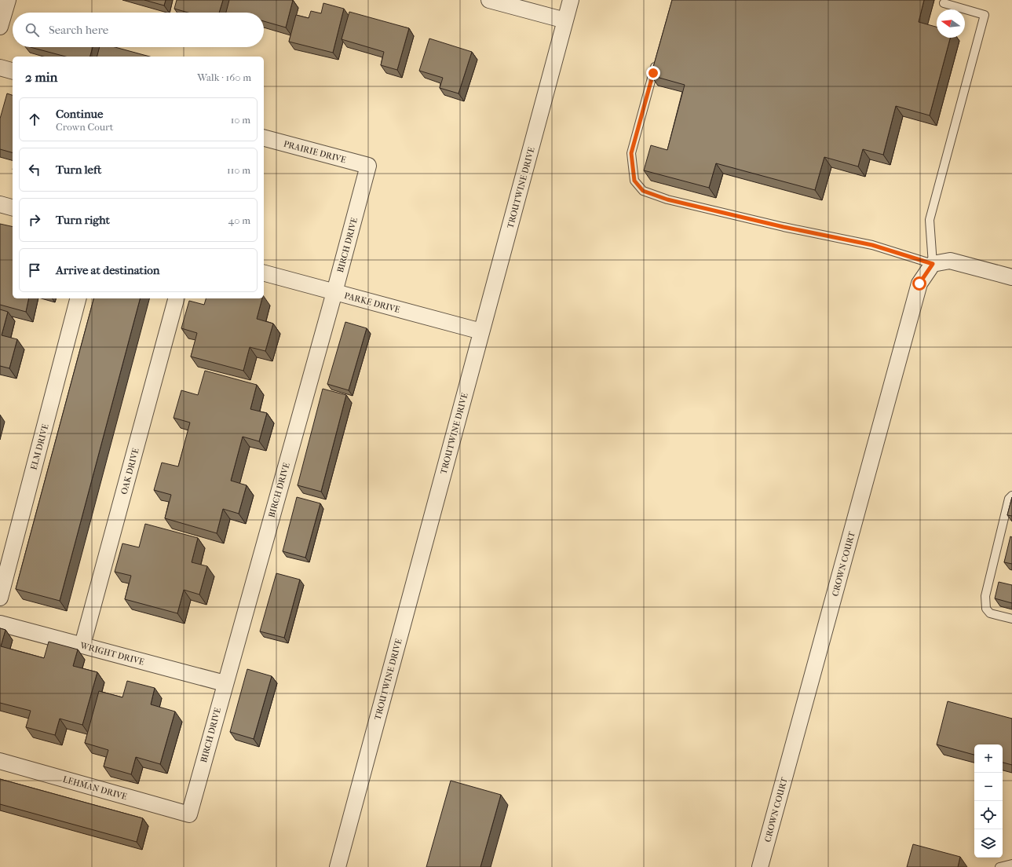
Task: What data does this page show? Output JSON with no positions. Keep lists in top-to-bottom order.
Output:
{
  "streets": {
    "street": [
      "PRAIRIE DRIVE",
      "TROUTWINE DRIVE",
      "BIRCH DRIVE",
      "PARKE DRIVE",
      "ELM DRIVE",
      "OAK DRIVE",
      "CROWN COURT",
      "WRIGHT DRIVE",
      "LEHMAN DRIVE"
    ]
  },
  "crossings": [
    ["PRAIRIE DRIVE", "BIRCH DRIVE"],
    ["TROUTWINE DRIVE", "PARKE DRIVE"],
    ["BIRCH DRIVE", "PARKE DRIVE"],
    ["BIRCH DRIVE", "WRIGHT DRIVE"],
    ["BIRCH DRIVE", "LEHMAN DRIVE"],
    ["OAK DRIVE", "WRIGHT DRIVE"]
  ],
  "north": "left",
  "page": {
    "search": "Search here",
    "heading": ["2 min", "Walk · 160 m"],
    "list": [
      ["Continue", "Crown Court", "10 m"],
      ["Turn left", "110 m"],
      ["Turn right", "40 m"],
      "Arrive at destination"
    ],
    "map_buttons": ["+", "−"]
  }
}
